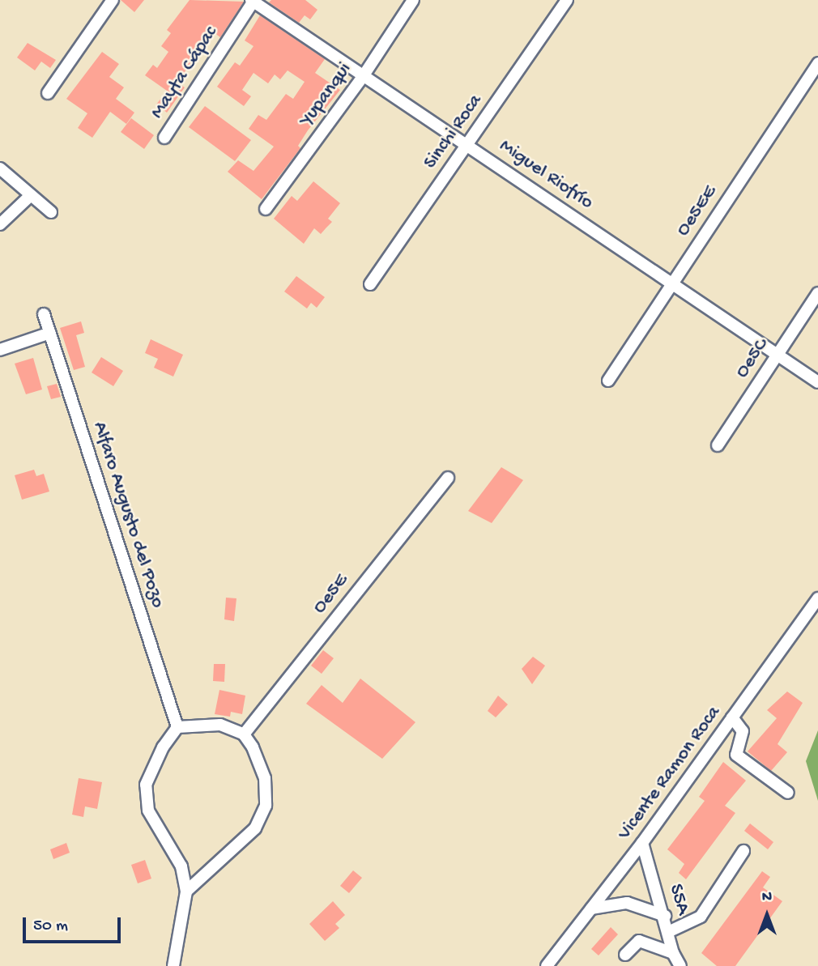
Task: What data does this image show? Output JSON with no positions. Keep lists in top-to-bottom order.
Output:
{
  "streets": {
    "street": [
      "Mayta Cápac",
      "Yupanqui",
      "Sinchi Roca",
      "Miguel Riofrío",
      "Oe5EE",
      "Oe5C",
      "Alfaro Augusto del Pozo",
      "Oe5E",
      "Vicente Ramon Roca",
      "S5A"
    ]
  },
  "crossings": [
    ["Mayta Cápac", "Miguel Riofrío"],
    ["Yupanqui", "Miguel Riofrío"],
    ["Sinchi Roca", "Miguel Riofrío"],
    ["Miguel Riofrío", "Oe5EE"],
    ["Miguel Riofrío", "Oe5C"],
    ["Vicente Ramon Roca", "S5A"]
  ],
  "scale_bar": "50 m",
  "north": "top"
}
